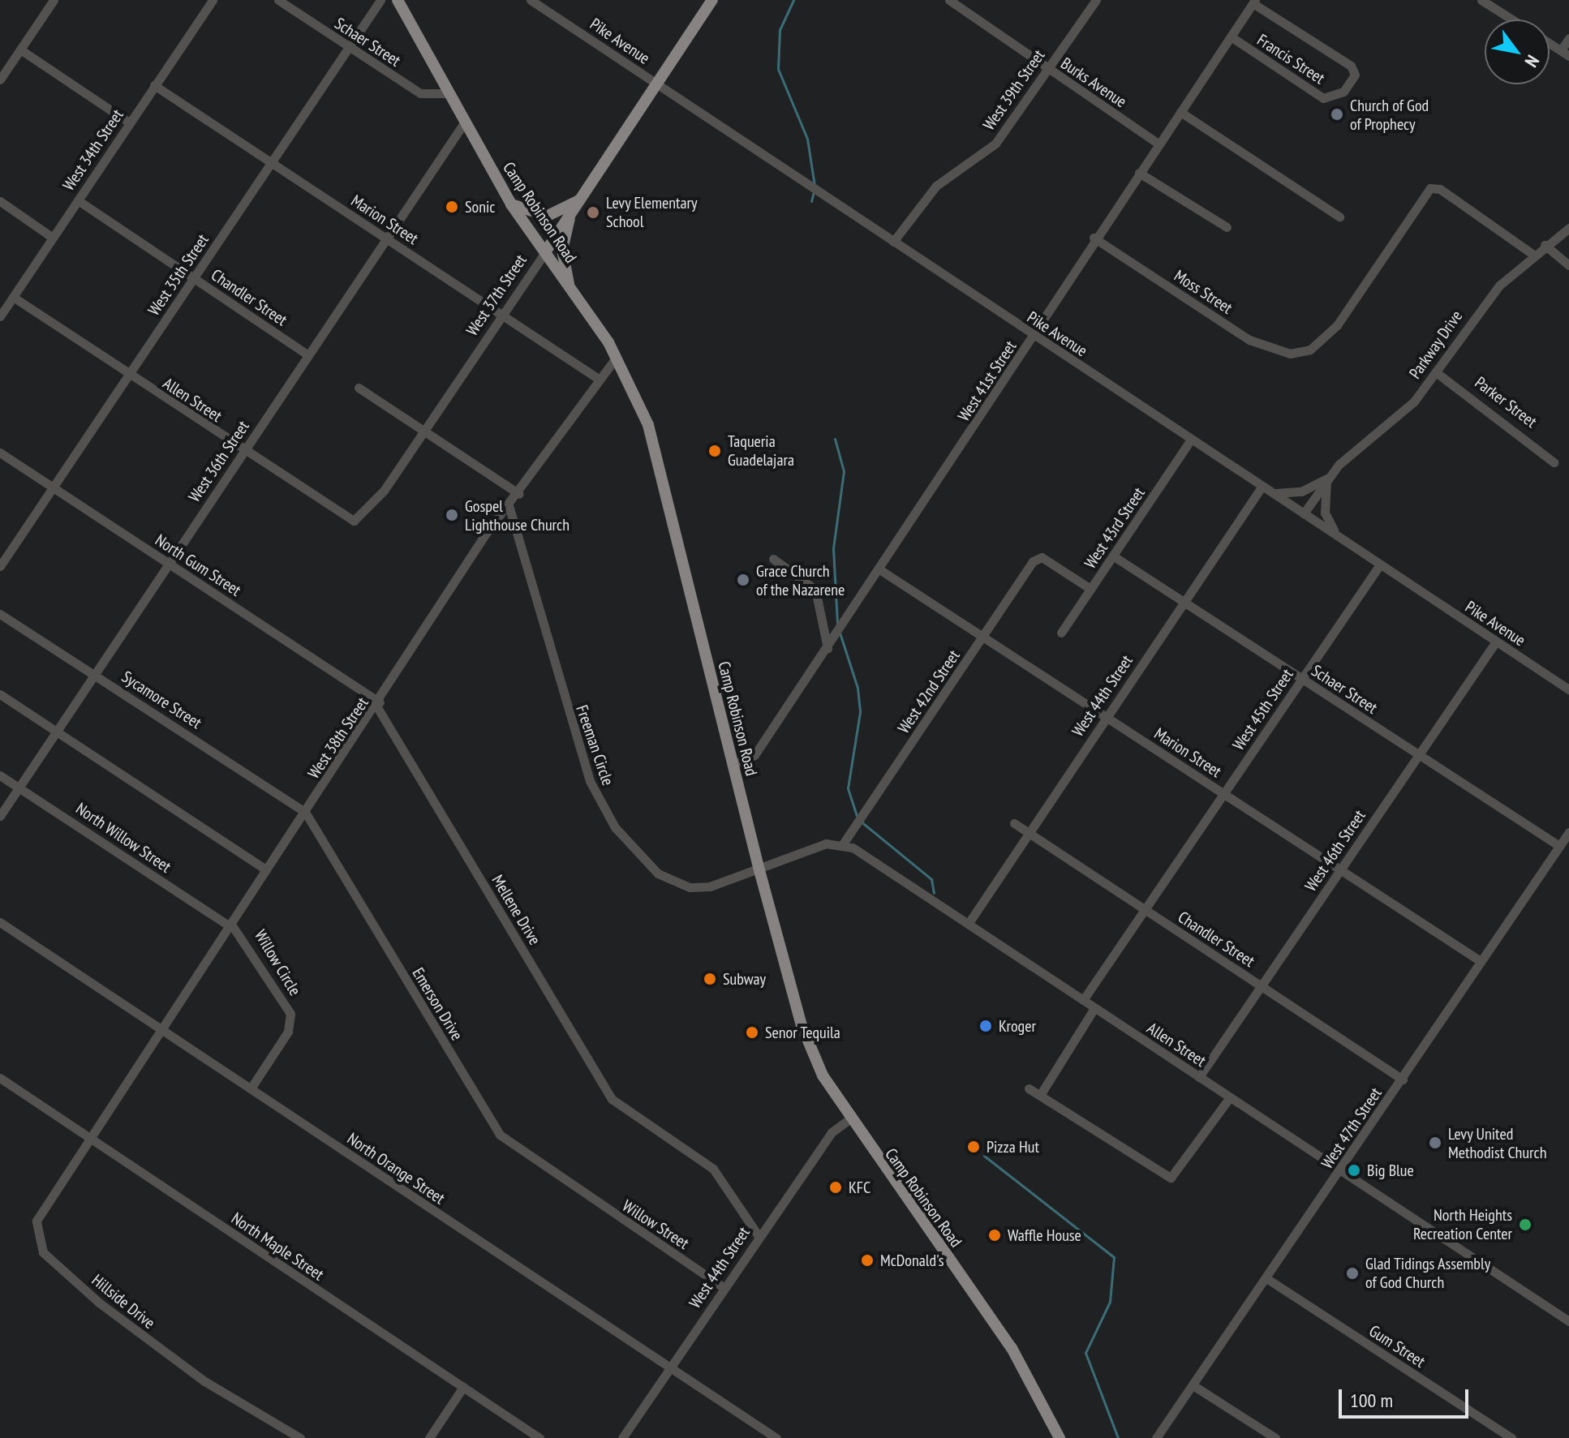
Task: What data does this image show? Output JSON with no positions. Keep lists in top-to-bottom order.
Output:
{
  "streets": {
    "main road": ["Camp Robinson Road", "West 37th Street"],
    "street": [
      "Pike Avenue",
      "Schaer Street",
      "Francis Street",
      "Burks Avenue",
      "West 39th Street",
      "West 34th Street",
      "Marion Street",
      "West 35th Street",
      "Moss Street",
      "Chandler Street",
      "Parkway Drive",
      "West 41st Street",
      "Allen Street",
      "Parker Street",
      "West 36th Street",
      "West 43rd Street",
      "North Gum Street",
      "West 42nd Street",
      "West 44th Street",
      "Sycamore Street",
      "West 45th Street",
      "West 38th Street",
      "Freeman Circle",
      "North Willow Street",
      "West 46th Street",
      "Mellene Drive",
      "Willow Circle",
      "Emerson Drive",
      "West 47th Street",
      "North Orange Street",
      "Willow Street",
      "North Maple Street",
      "Hillside Drive",
      "Gum Street"
    ]
  },
  "crossings": [
    ["Pike Avenue", "West 39th Street"],
    ["Pike Avenue", "West 37th Street"],
    ["Pike Avenue", "Parkway Drive"],
    ["Pike Avenue", "West 41st Street"],
    ["Pike Avenue", "West 43rd Street"],
    ["Pike Avenue", "West 44th Street"],
    ["Pike Avenue", "West 45th Street"],
    ["Pike Avenue", "West 46th Street"],
    ["Schaer Street", "Camp Robinson Road"],
    ["Schaer Street", "West 35th Street"],
    ["Schaer Street", "West 43rd Street"],
    ["Schaer Street", "West 44th Street"],
    ["Schaer Street", "West 45th Street"],
    ["Schaer Street", "West 46th Street"],
    ["Schaer Street", "West 47th Street"],
    ["Francis Street", "West 41st Street"],
    ["Burks Avenue", "West 39th Street"],
    ["Burks Avenue", "West 41st Street"],
    ["West 34th Street", "Marion Street"],
    ["West 34th Street", "Chandler Street"],
    ["West 34th Street", "Allen Street"],
    ["Camp Robinson Road", "West 37th Street"],
    ["Camp Robinson Road", "West 41st Street"],
    ["Camp Robinson Road", "West 36th Street"],
    ["Camp Robinson Road", "West 44th Street"],
    ["Camp Robinson Road", "West 38th Street"],
    ["Camp Robinson Road", "Freeman Circle"],
    ["Marion Street", "West 35th Street"],
    ["Marion Street", "West 37th Street"],
    ["Marion Street", "West 41st Street"],
    ["Marion Street", "West 36th Street"],
    ["Marion Street", "West 42nd Street"],
    ["Marion Street", "West 44th Street"],
    ["Marion Street", "West 45th Street"],
    ["Marion Street", "West 38th Street"],
    ["Marion Street", "West 46th Street"],
    ["Marion Street", "West 47th Street"],
    ["West 35th Street", "Chandler Street"],
    ["West 35th Street", "Allen Street"],
    ["West 35th Street", "North Gum Street"],
    ["Moss Street", "Parkway Drive"],
    ["Moss Street", "West 41st Street"],
    ["West 37th Street", "Allen Street"],
    ["Chandler Street", "West 36th Street"],
    ["Chandler Street", "West 44th Street"],
    ["Chandler Street", "West 45th Street"],
    ["Chandler Street", "West 46th Street"],
    ["Chandler Street", "West 47th Street"],
    ["Parkway Drive", "Parker Street"],
    ["Allen Street", "West 36th Street"],
    ["Allen Street", "West 42nd Street"],
    ["Allen Street", "West 44th Street"],
    ["Allen Street", "West 45th Street"],
    ["Allen Street", "West 46th Street"],
    ["Allen Street", "West 47th Street"],
    ["West 36th Street", "North Gum Street"],
    ["West 36th Street", "Sycamore Street"],
    ["West 36th Street", "North Willow Street"],
    ["West 43rd Street", "West 42nd Street"],
    ["North Gum Street", "West 38th Street"],
    ["North Gum Street", "Mellene Drive"],
    ["West 44th Street", "Mellene Drive"],
    ["West 44th Street", "North Orange Street"],
    ["West 44th Street", "Willow Street"],
    ["Sycamore Street", "West 38th Street"],
    ["Sycamore Street", "Emerson Drive"],
    ["West 38th Street", "Freeman Circle"],
    ["West 38th Street", "North Willow Street"],
    ["West 38th Street", "Mellene Drive"],
    ["West 38th Street", "Willow Circle"],
    ["West 38th Street", "Emerson Drive"],
    ["West 38th Street", "North Orange Street"],
    ["West 38th Street", "North Maple Street"],
    ["West 38th Street", "Hillside Drive"],
    ["North Willow Street", "Willow Circle"],
    ["Willow Circle", "North Orange Street"],
    ["Emerson Drive", "Willow Street"],
    ["West 47th Street", "Gum Street"],
    ["North Maple Street", "Hillside Drive"]
  ],
  "places": [
    "Church of God of Prophecy",
    "Sonic",
    "Levy Elementary School",
    "Taqueria Guadelajara",
    "Gospel Lighthouse Church",
    "Grace Church of the Nazarene",
    "Subway",
    "Kroger",
    "Senor Tequila",
    "Levy United Methodist Church",
    "Pizza Hut",
    "Big Blue",
    "KFC",
    "North Heights Recreation Center",
    "Waffle House",
    "McDonald's",
    "Glad Tidings Assembly of God Church"
  ],
  "scale_bar": "100 m",
  "north": "bottom right"
}
